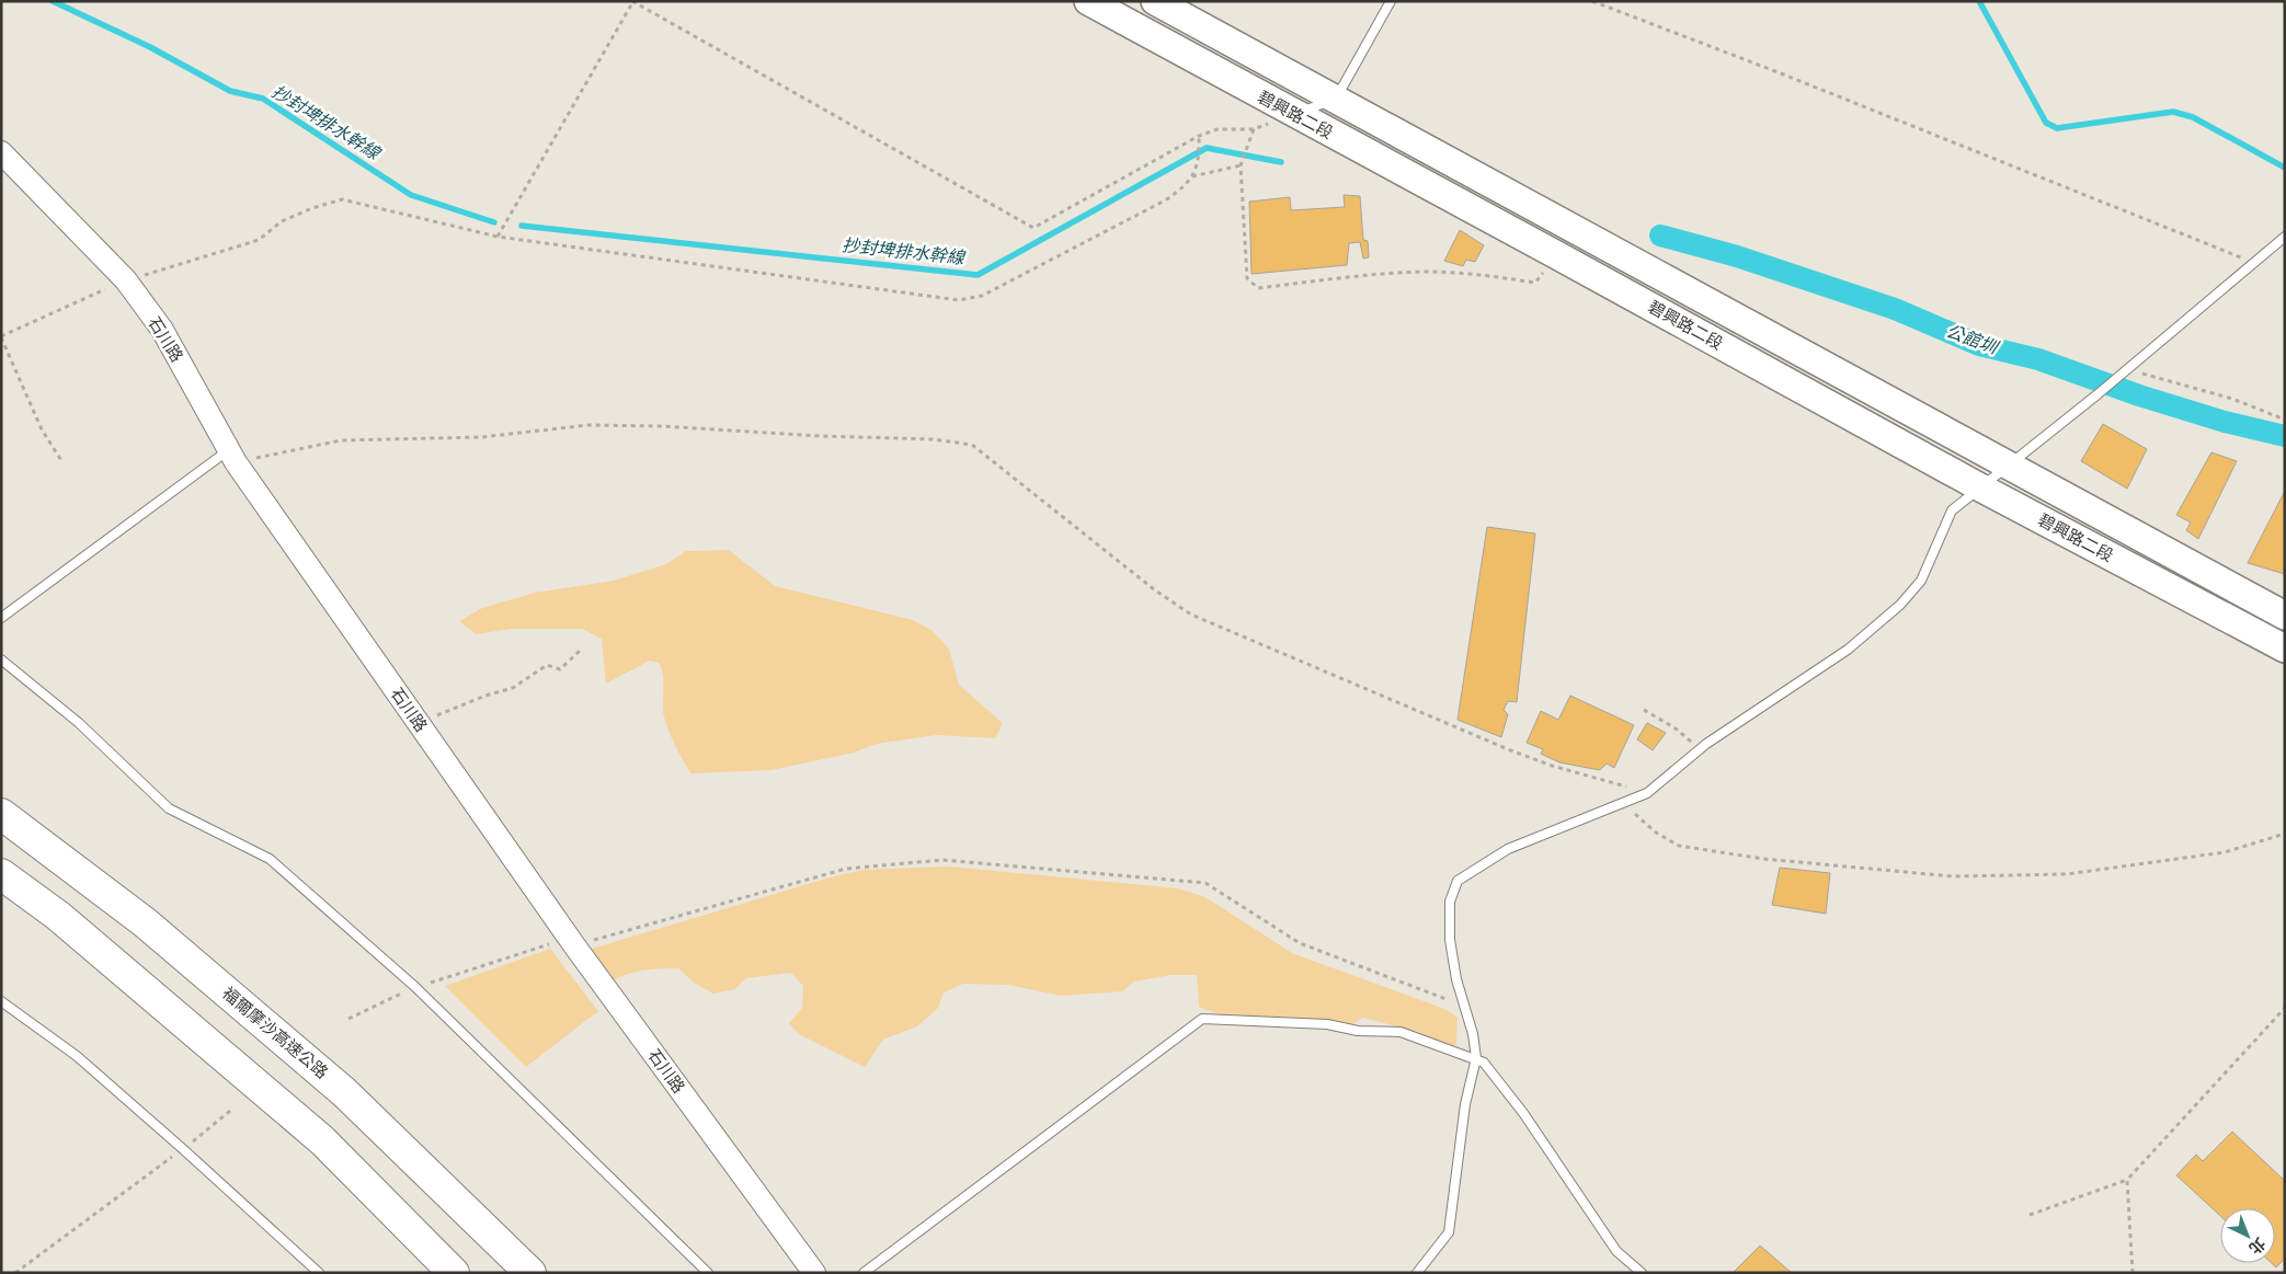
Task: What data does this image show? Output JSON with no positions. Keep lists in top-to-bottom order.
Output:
{
  "streets": {
    "highway": ["福爾摩沙高速公路"],
    "main road": ["碧興路二段"],
    "street": ["石川路"]
  },
  "water": ["抄封埤排水幹線", "公館圳"],
  "north": "bottom right"
}
